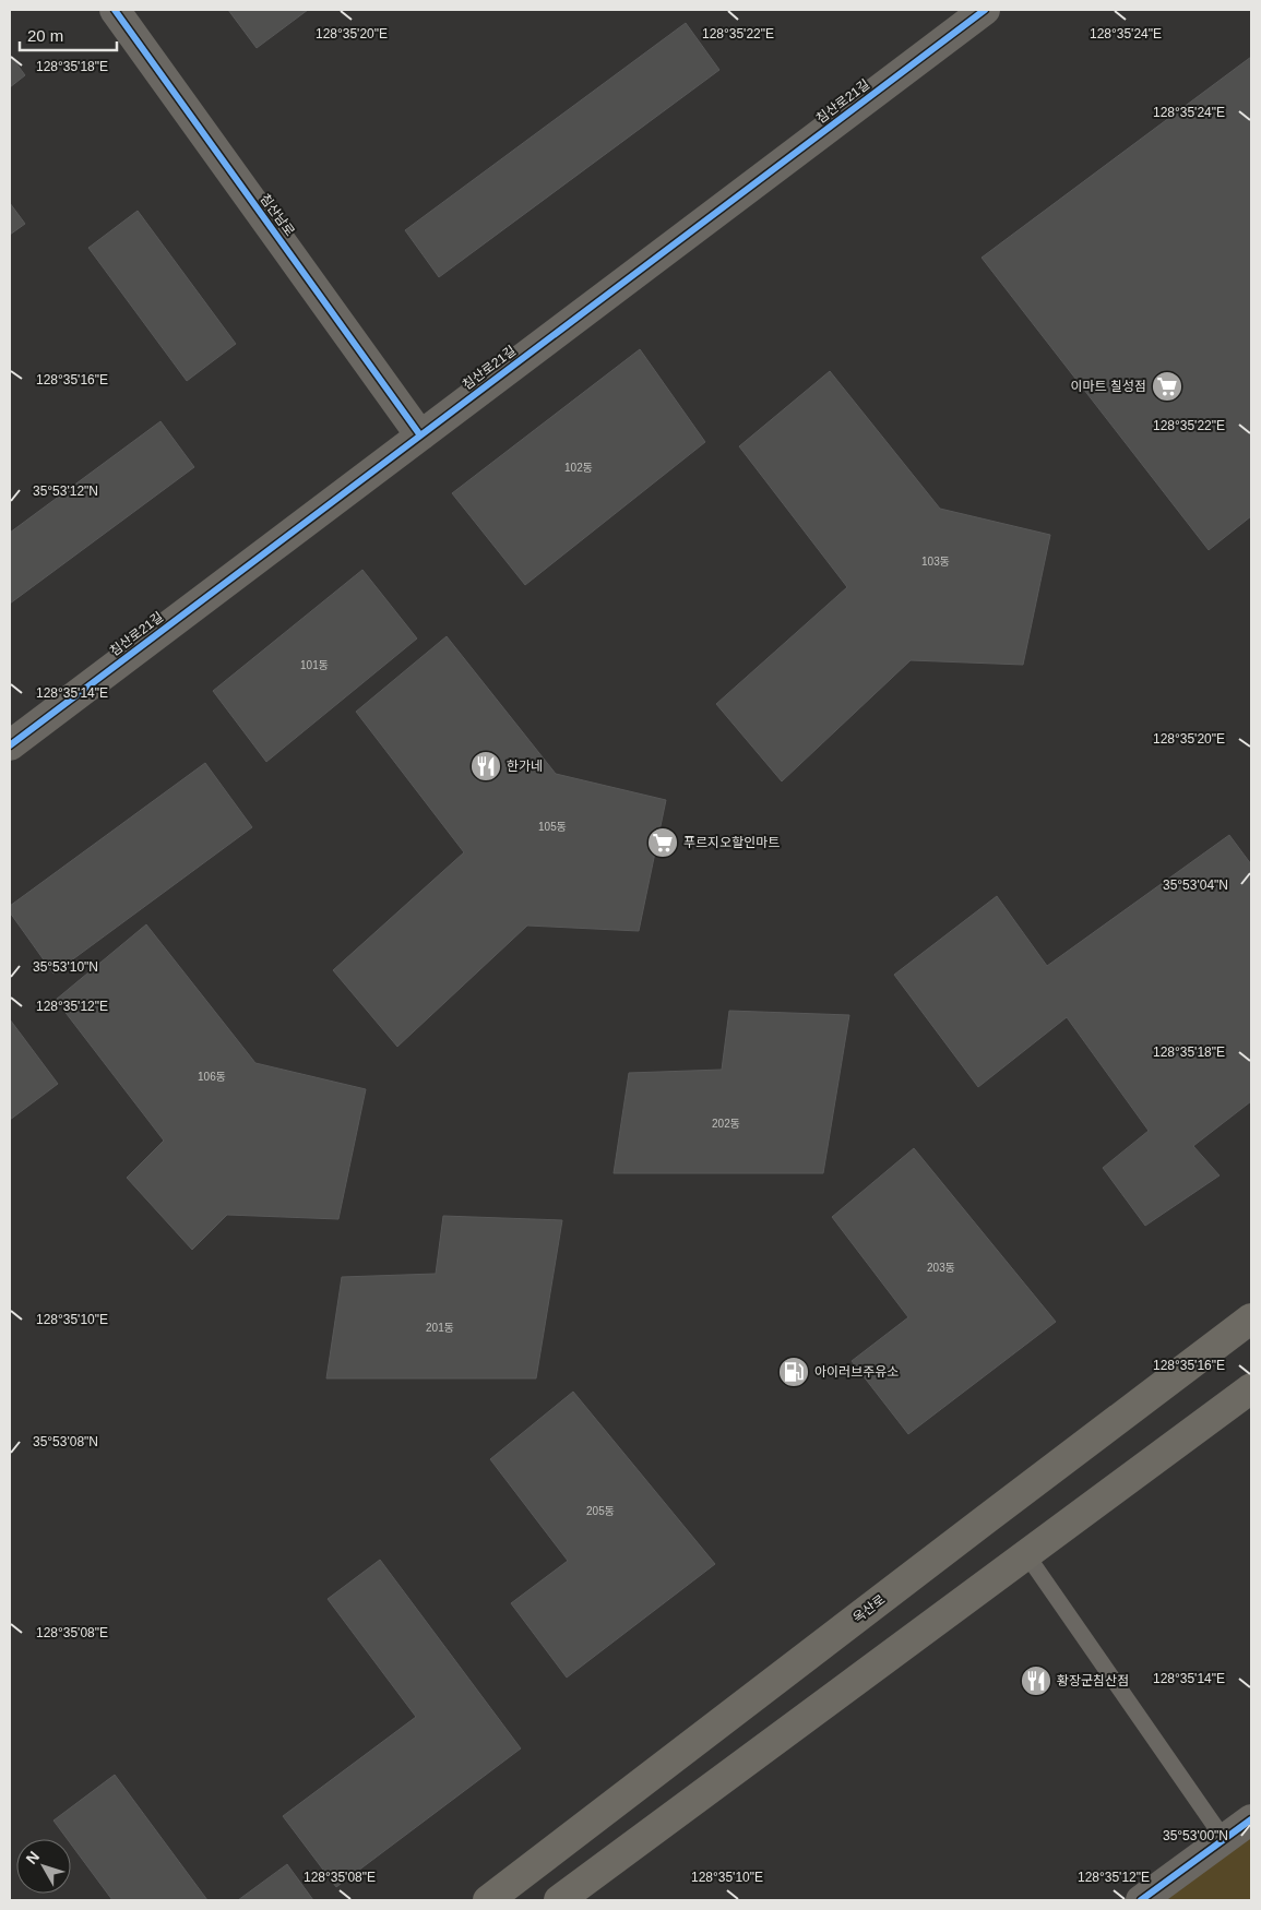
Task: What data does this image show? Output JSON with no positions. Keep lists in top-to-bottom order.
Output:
{
  "streets": {
    "main road": ["옥산로"],
    "street": ["침산로21길", "침산남로"]
  },
  "crossings": [
    ["침산로21길", "침산남로"]
  ],
  "places": {
    "supermarket": ["이마트 칠성점", "푸르지오할인마트"],
    "restaurant": ["한가네", "황장군침산점"],
    "fuel station": ["아이러브주유소"]
  },
  "house_numbers": [
    "102동",
    "103동",
    "101동",
    "105동",
    "106동",
    "202동",
    "203동",
    "201동",
    "205동"
  ],
  "scale_bar": "20 m",
  "north": "top left",
  "coordinates": [
    "128°35'20\"E",
    "128°35'22\"E",
    "128°35'24\"E",
    "128°35'18\"E",
    "128°35'16\"E",
    "35°53'12\"N",
    "128°35'14\"E",
    "35°53'04\"N",
    "35°53'10\"N",
    "128°35'12\"E",
    "128°35'10\"E",
    "35°53'08\"N",
    "128°35'08\"E",
    "35°53'00\"N"
  ]
}
